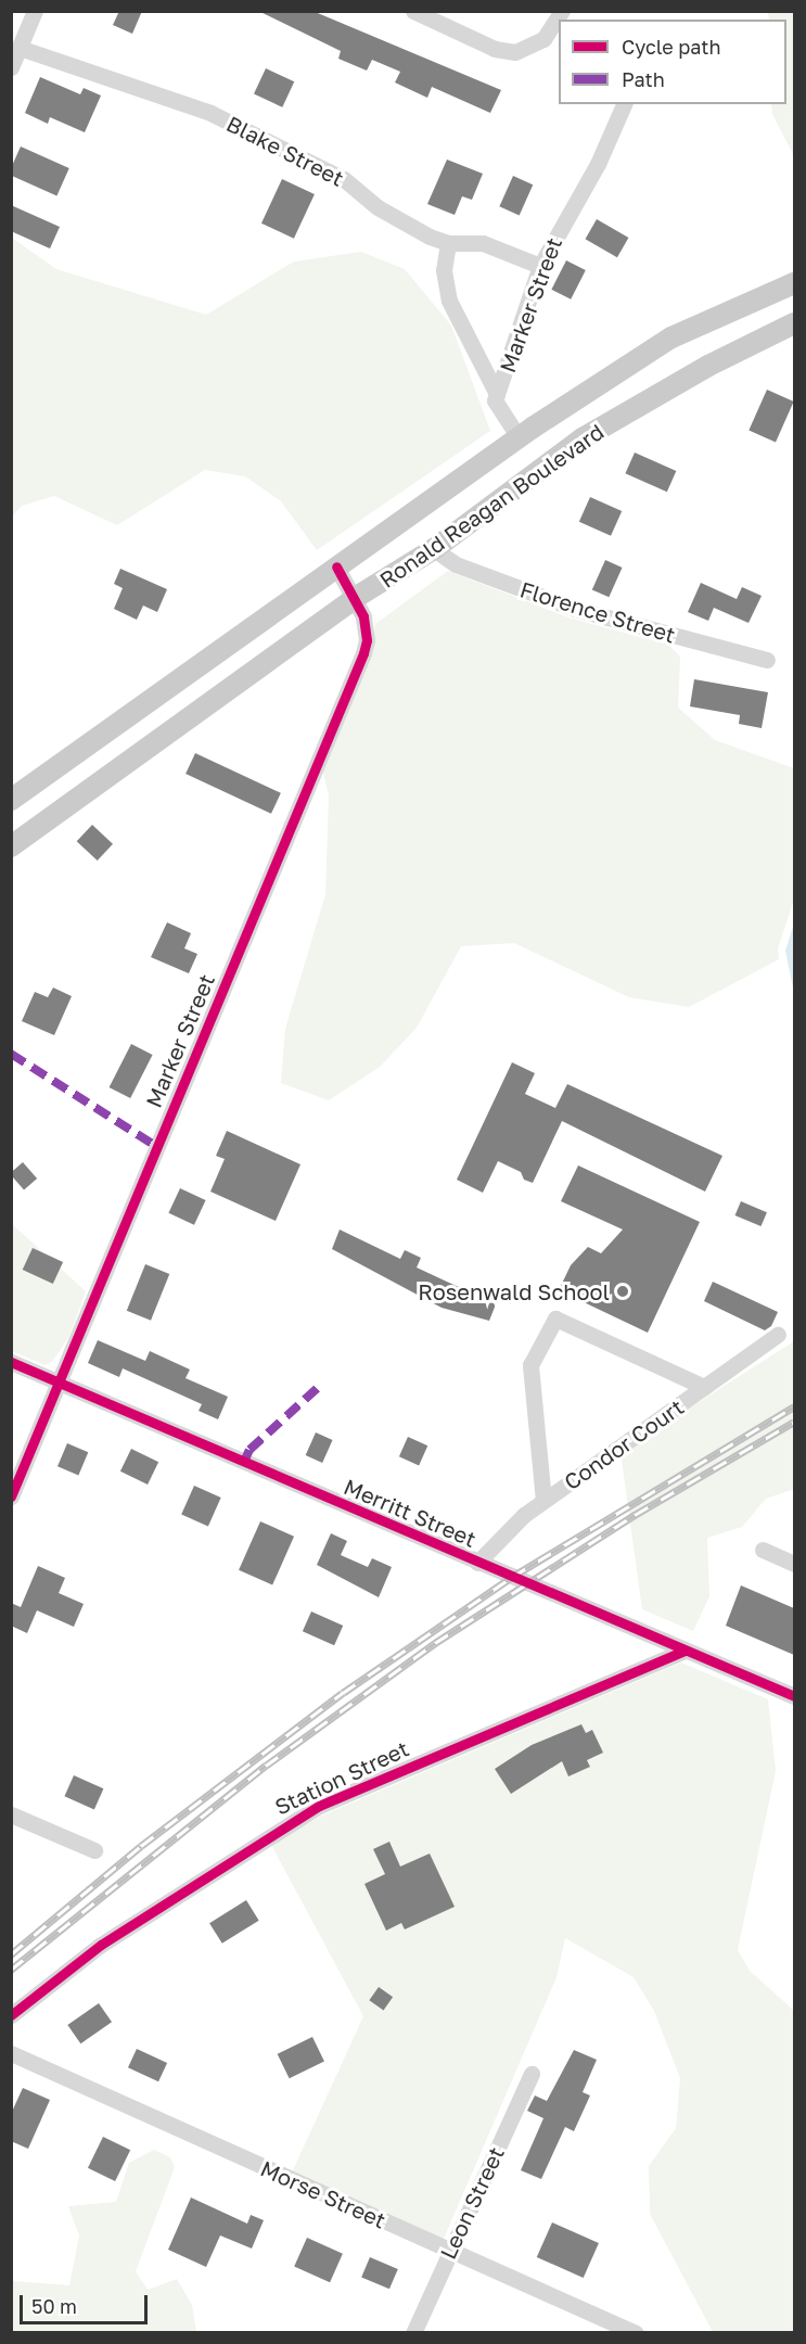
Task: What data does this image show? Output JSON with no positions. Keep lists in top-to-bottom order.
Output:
{
  "streets": {
    "main road": ["Ronald Reagan Boulevard"],
    "street": [
      "Blake Street",
      "Marker Street",
      "Florence Street",
      "Condor Court",
      "Merritt Street",
      "Station Street",
      "Morse Street",
      "Leon Street"
    ]
  },
  "crossings": [
    ["Blake Street", "Marker Street"],
    ["Marker Street", "Ronald Reagan Boulevard"],
    ["Marker Street", "Merritt Street"],
    ["Ronald Reagan Boulevard", "Florence Street"],
    ["Condor Court", "Merritt Street"],
    ["Merritt Street", "Station Street"],
    ["Morse Street", "Leon Street"]
  ],
  "places": ["Rosenwald School"],
  "legend": ["Cycle path", "Path"],
  "scale_bar": "50 m"
}
